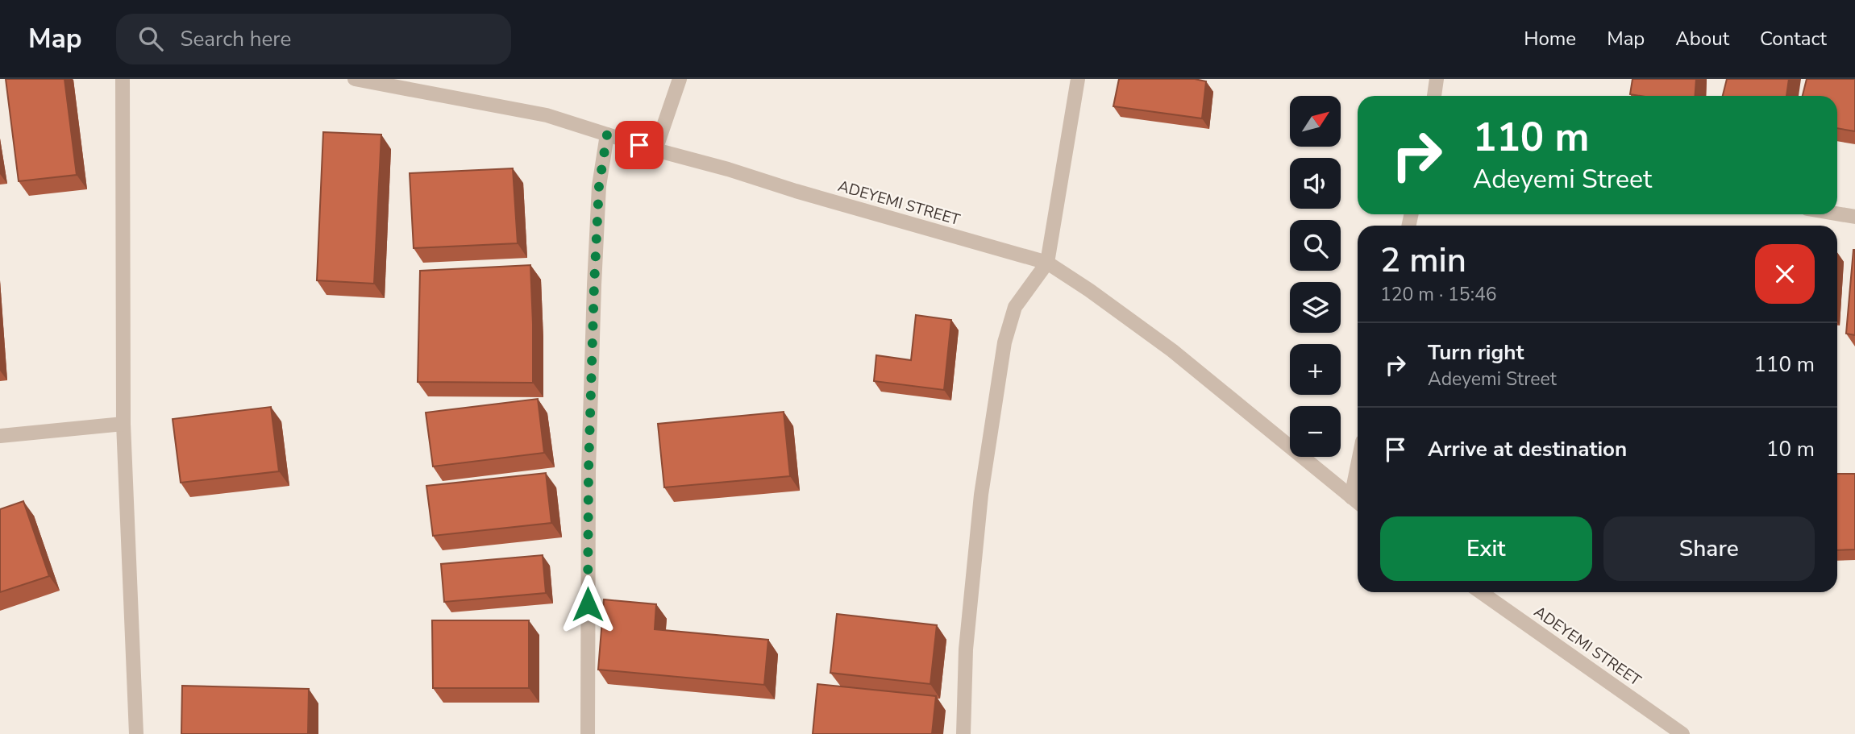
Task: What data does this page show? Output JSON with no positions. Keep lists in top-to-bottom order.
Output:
{
  "streets": {
    "street": ["ADEYEMI STREET"]
  },
  "north": "top right",
  "page": {
    "header": "Map",
    "search": "Search here",
    "nav": [
      "Home",
      "Map",
      "About",
      "Contact"
    ],
    "map_buttons": ["+", "−"],
    "turn": ["110 m", "Adeyemi Street"],
    "heading": ["2 min", "120 m · 15:46"],
    "list": [
      {
        "name": "Turn right",
        "note": "Adeyemi Street",
        "value": "110 m"
      },
      {
        "name": "Arrive at destination",
        "value": "10 m"
      }
    ],
    "buttons": ["Exit", "Share"]
  }
}
